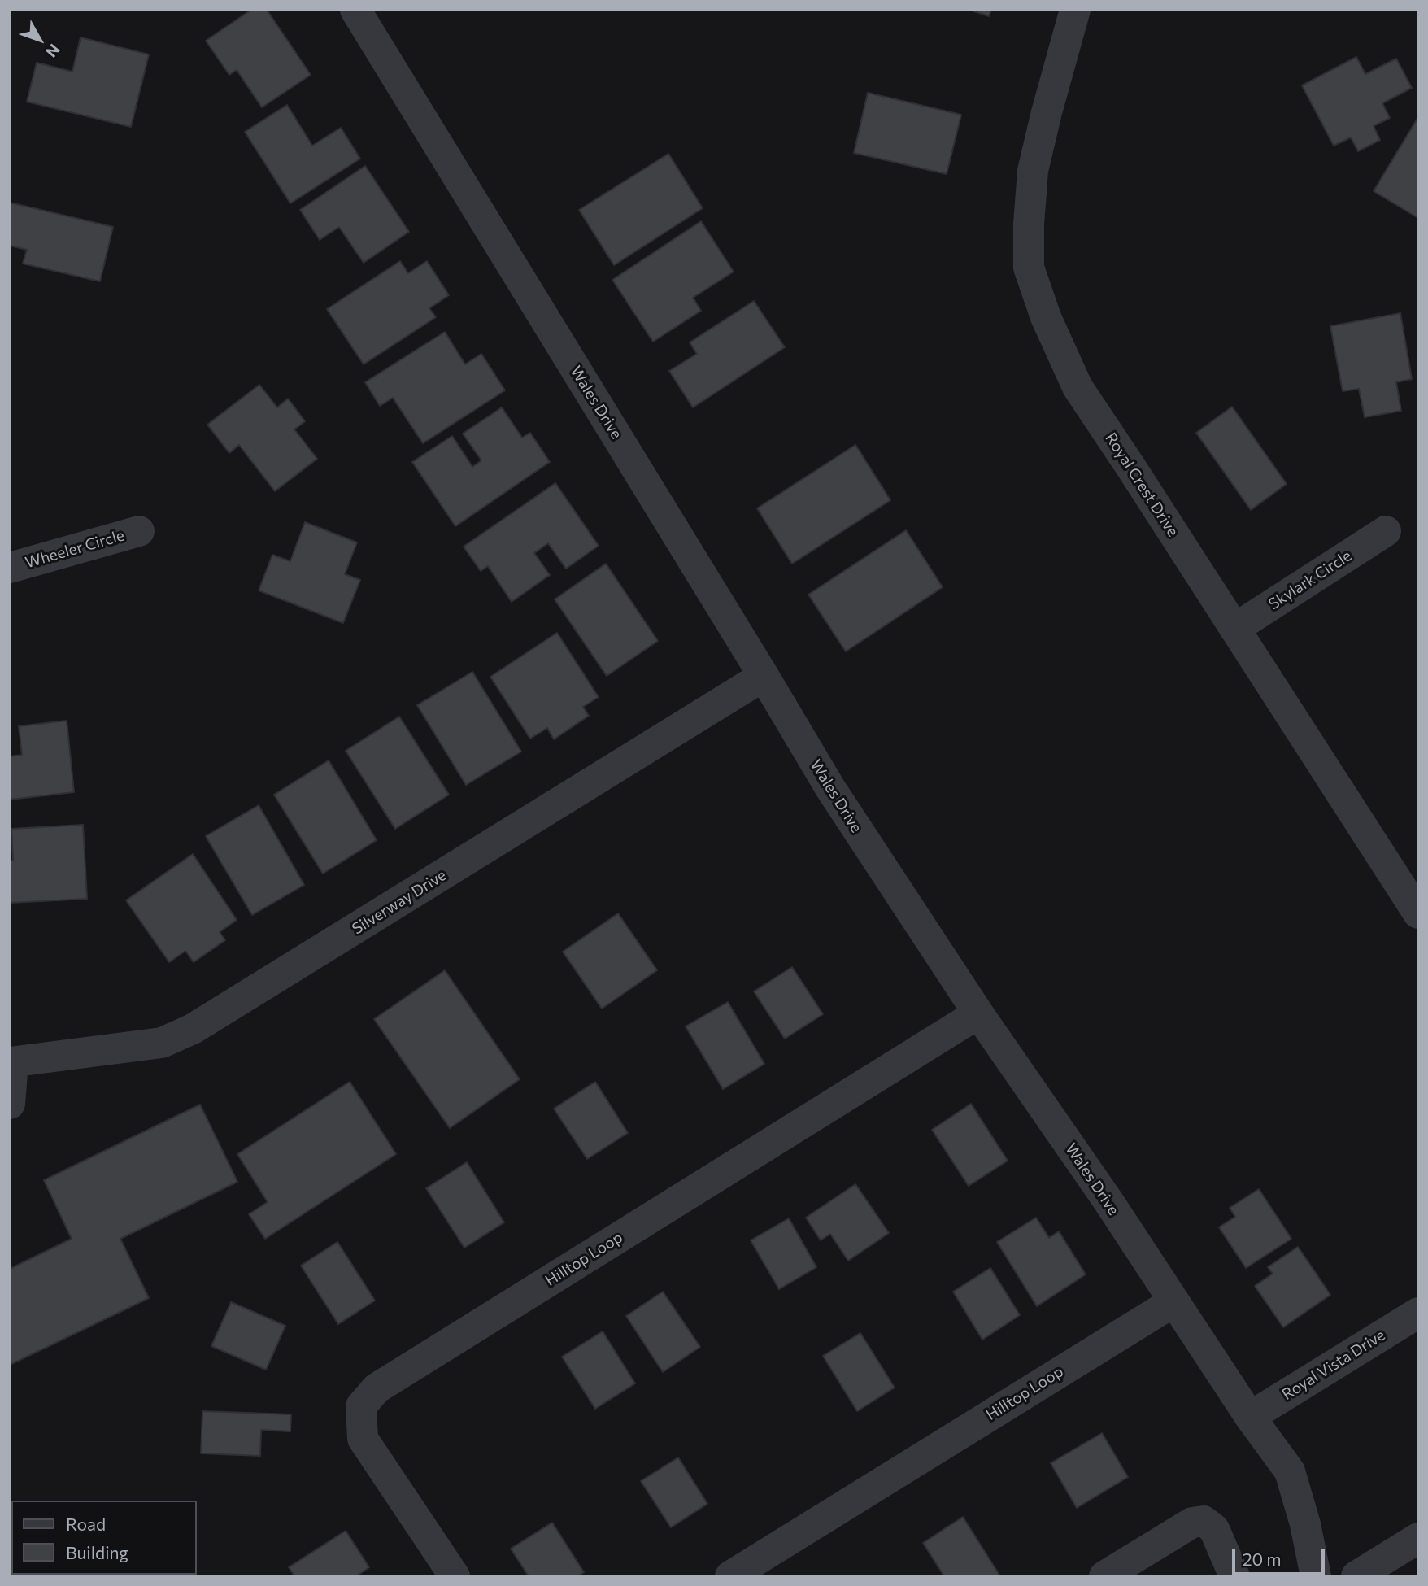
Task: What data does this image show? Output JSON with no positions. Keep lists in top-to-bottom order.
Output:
{
  "streets": {
    "street": [
      "Wales Drive",
      "Royal Crest Drive",
      "Wheeler Circle",
      "Skylark Circle",
      "Silverway Drive",
      "Hilltop Loop",
      "Royal Vista Drive"
    ]
  },
  "crossings": [
    ["Wales Drive", "Silverway Drive"],
    ["Wales Drive", "Hilltop Loop"],
    ["Wales Drive", "Royal Vista Drive"],
    ["Royal Crest Drive", "Skylark Circle"]
  ],
  "legend": ["Road", "Building"],
  "scale_bar": "20 m",
  "north": "bottom right"
}
